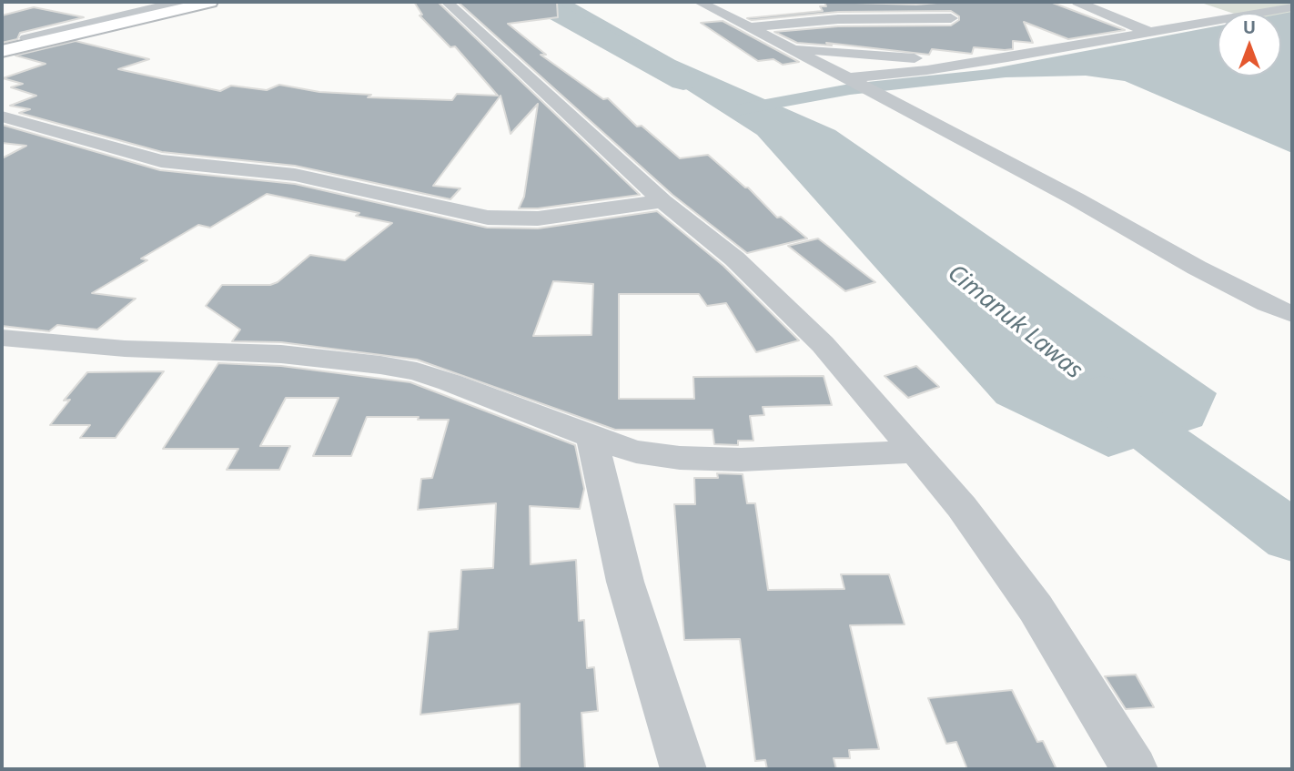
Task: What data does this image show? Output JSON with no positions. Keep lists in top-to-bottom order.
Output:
{
  "water": ["Cimanuk Lawas"],
  "north": "top"
}
